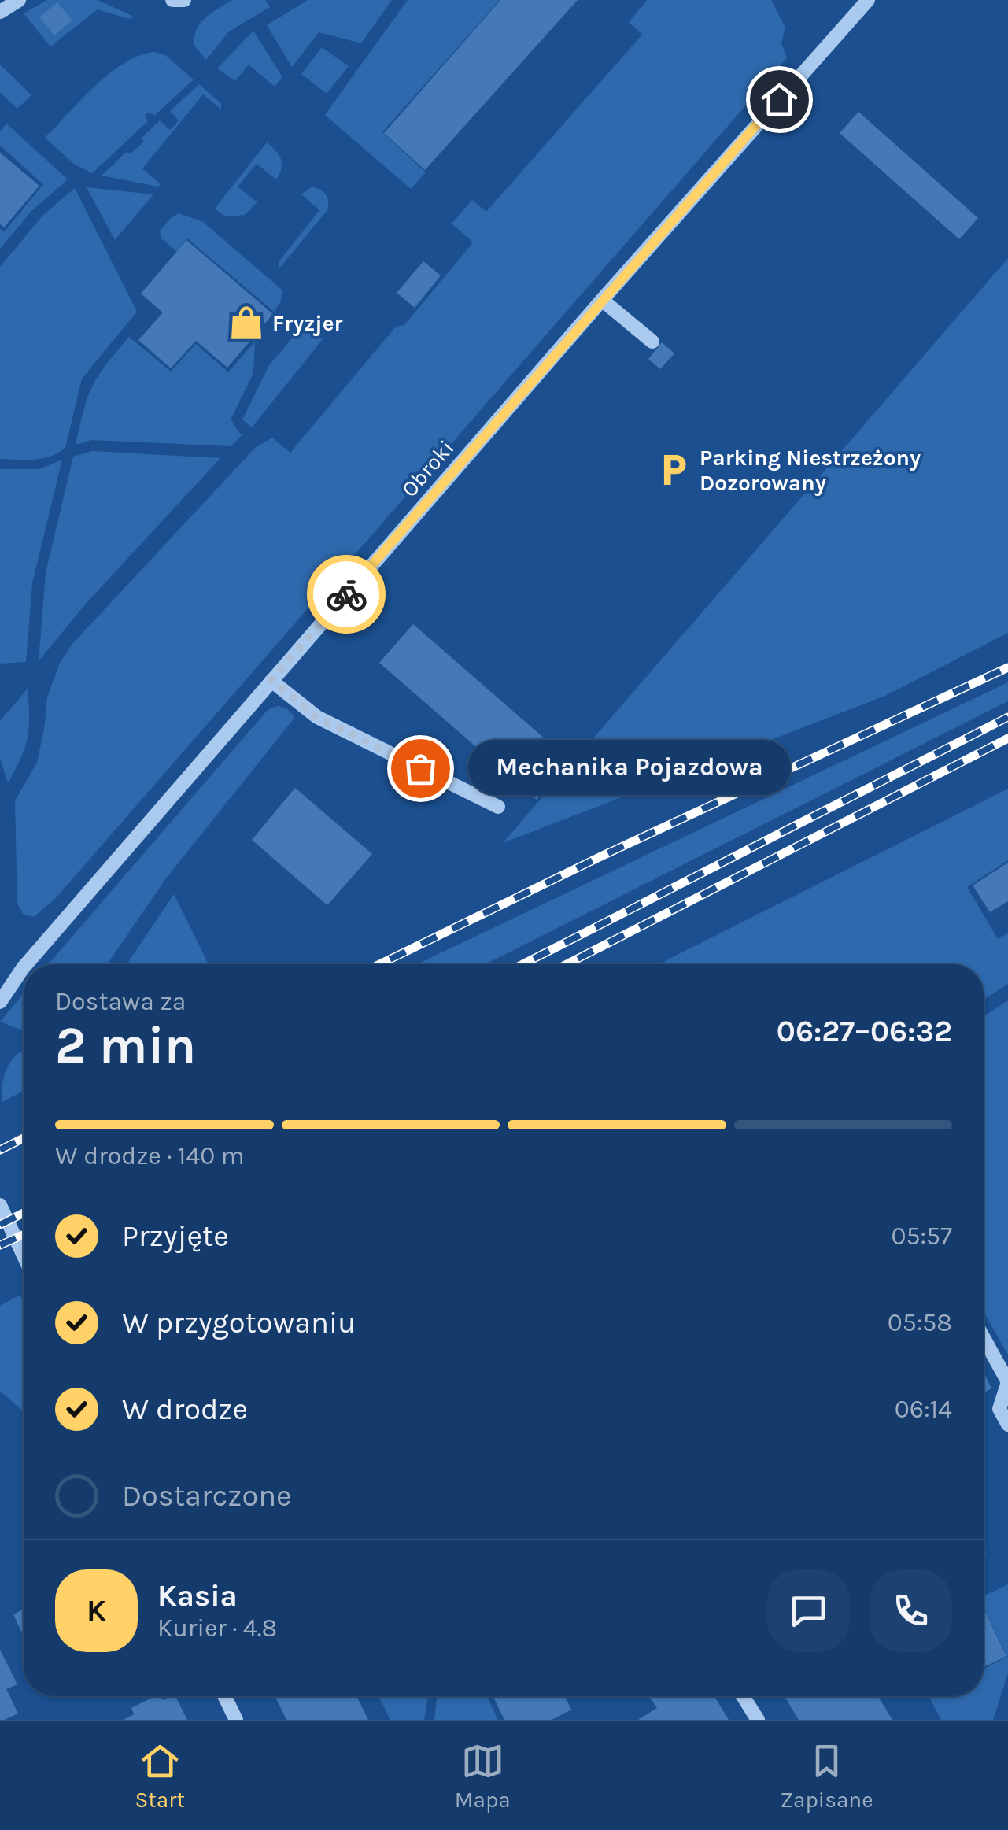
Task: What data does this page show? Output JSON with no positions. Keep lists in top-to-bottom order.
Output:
{
  "streets": {
    "street": ["Obroki"]
  },
  "places": {
    "shop": ["Fryzjer"],
    "parking": ["Parking Niestrzeżony Dozorowany"],
    "other": ["Mechanika Pojazdowa"]
  },
  "page": {
    "bubble": "Mechanika Pojazdowa",
    "heading": ["2 min", "Dostawa za", "06:27–06:32"],
    "panel": ["Kasia", "Kurier · 4.8"],
    "bar": "W drodze · 140 m",
    "list": [
      ["Przyjęte", "05:57"],
      ["W przygotowaniu", "05:58"],
      ["W drodze", "06:14"],
      "Dostarczone"
    ],
    "round": "K",
    "tabs": ["Start", "Mapa", "Zapisane"]
  }
}
